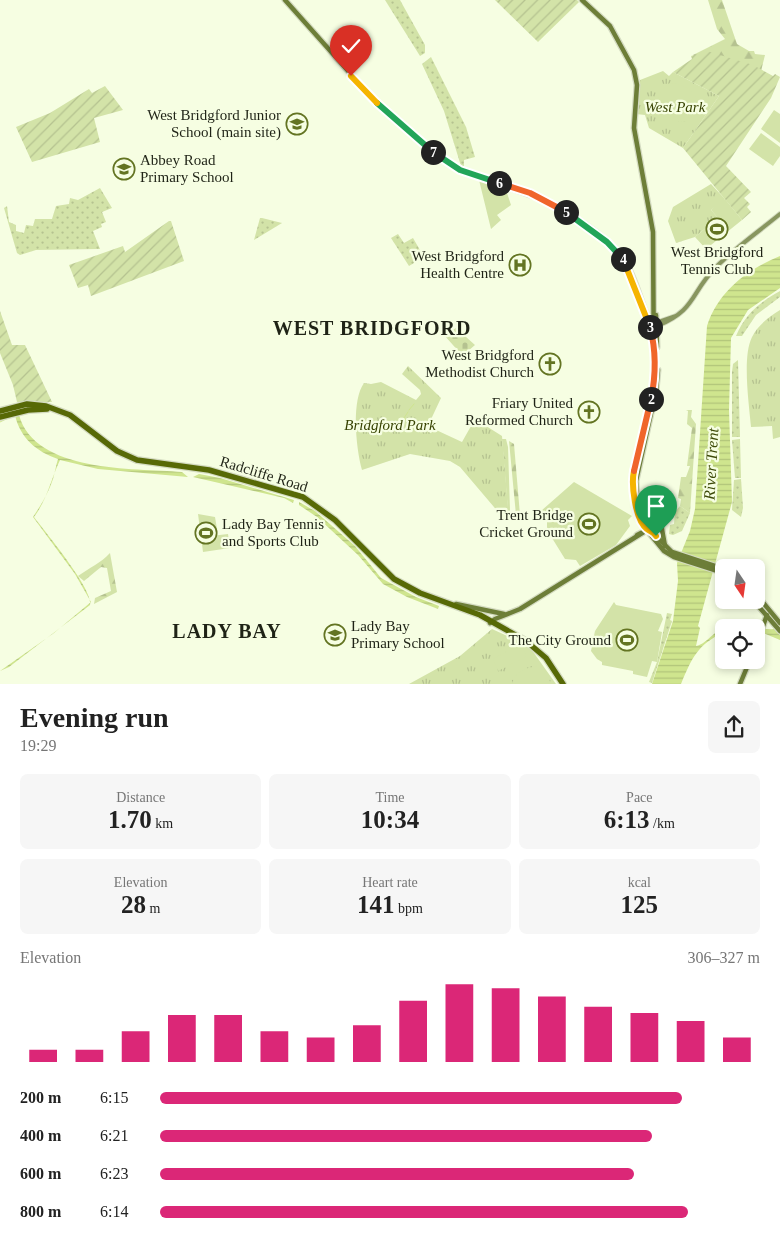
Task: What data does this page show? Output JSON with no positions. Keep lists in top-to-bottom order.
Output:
{
  "streets": {
    "highway": ["Radcliffe Road"]
  },
  "districts": ["WEST BRIDGFORD", "LADY BAY"],
  "water": ["River Trent"],
  "parks": ["West Park", "Bridgford Park"],
  "places": {
    "school or university": ["West Bridgford Junior School (main site)", "Abbey Road Primary School", "Lady Bay Primary School"],
    "sports": [
      "West Bridgford Tennis Club",
      "Trent Bridge Cricket Ground",
      "Lady Bay Tennis and Sports Club",
      "The City Ground"
    ],
    "hospital": ["West Bridgford Health Centre"],
    "church": ["West Bridgford Methodist Church", "Friary United Reformed Church"]
  },
  "north": "bottom",
  "page": {
    "pins": [
      "7",
      "6",
      "5",
      "4",
      "3",
      "2"
    ],
    "heading": ["Evening run", "19:29"],
    "stats": [
      ["Distance", "1.70 km"],
      ["Time", "10:34"],
      ["Pace", "6:13 /km"],
      ["Elevation", "28 m"],
      ["Heart rate", "141 bpm"],
      ["kcal", "125"]
    ],
    "chart": ["Elevation", "306–327 m"],
    "list": [
      {
        "name": "200 m",
        "note": "6:15"
      },
      {
        "name": "400 m",
        "note": "6:21"
      },
      {
        "name": "600 m",
        "note": "6:23"
      },
      {
        "name": "800 m",
        "note": "6:14"
      }
    ]
  }
}
